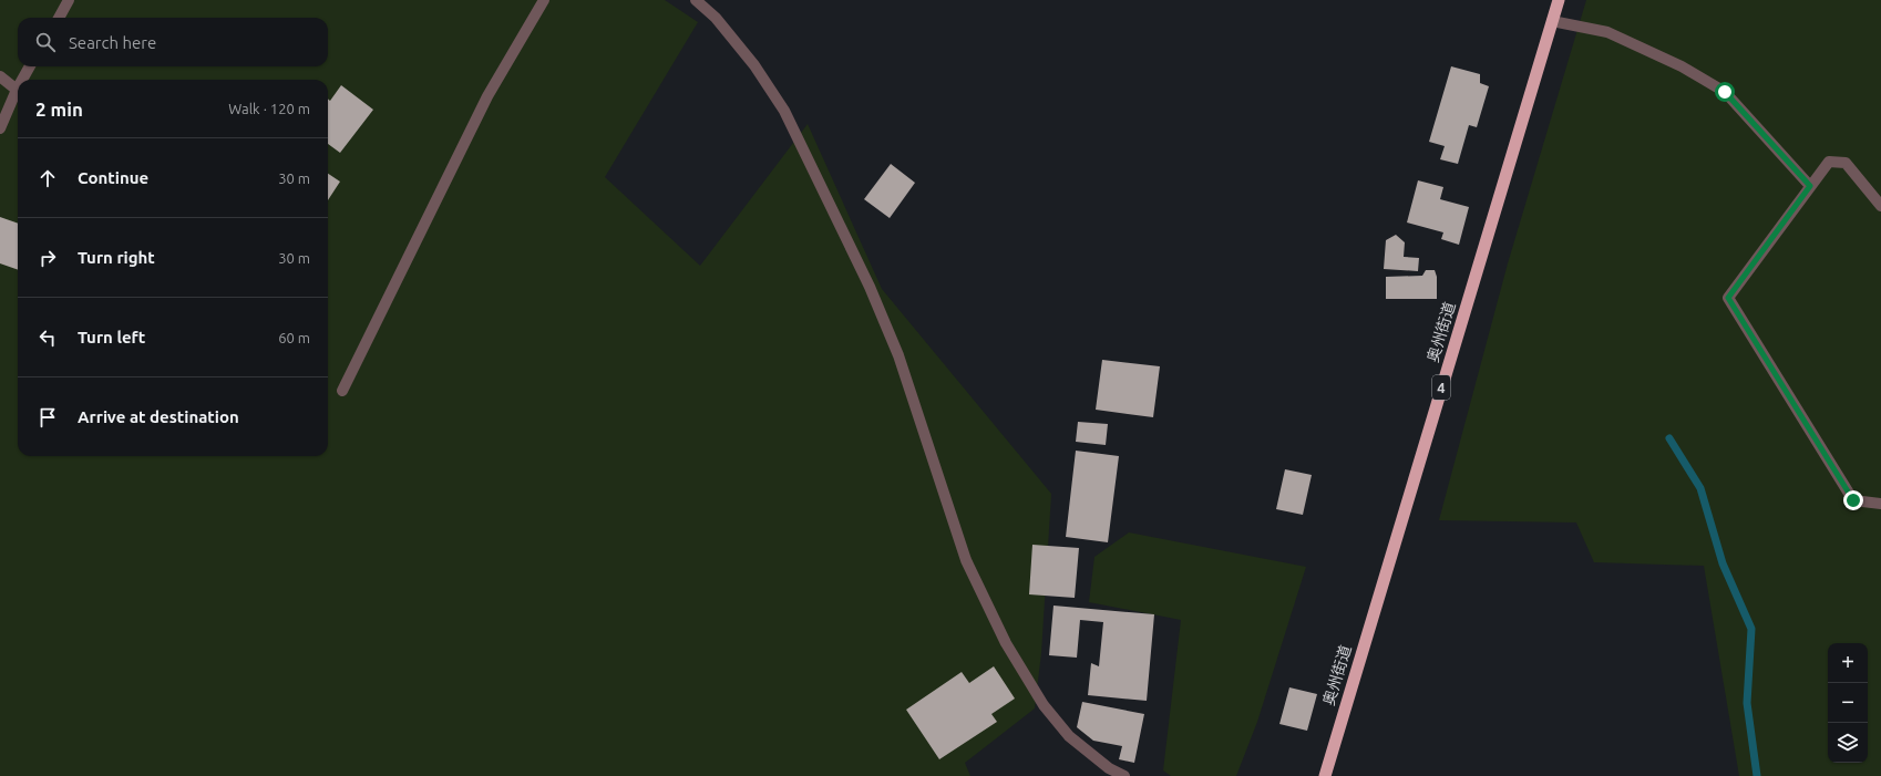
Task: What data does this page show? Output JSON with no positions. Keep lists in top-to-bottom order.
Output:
{
  "streets": {
    "highway": ["奥州街道", "4"]
  },
  "page": {
    "search": "Search here",
    "heading": ["2 min", "Walk · 120 m"],
    "list": [
      ["Continue", "30 m"],
      ["Turn right", "30 m"],
      ["Turn left", "60 m"],
      "Arrive at destination"
    ],
    "map_buttons": ["+", "−"]
  }
}
